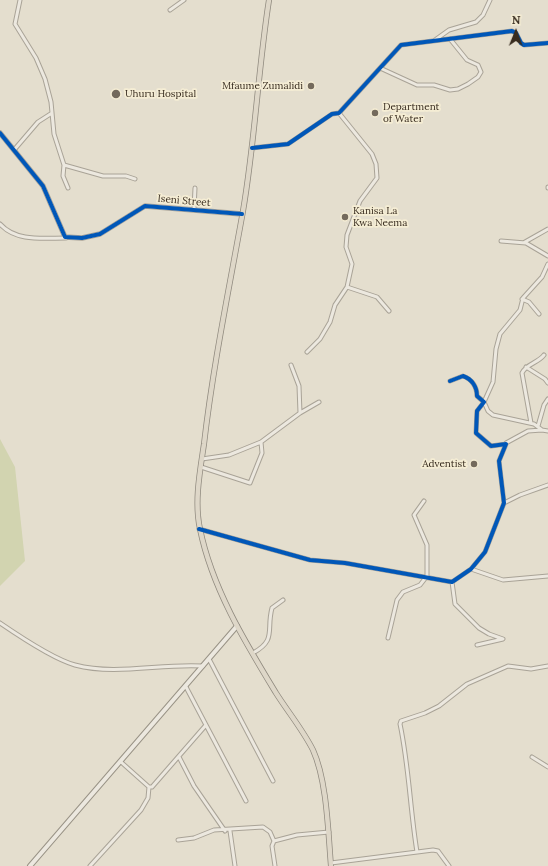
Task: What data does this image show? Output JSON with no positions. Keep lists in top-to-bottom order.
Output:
{
  "streets": {
    "street": ["Iseni Street"]
  },
  "places": [
    "Mfaume Zumalidi",
    "Uhuru Hospital",
    "Department of Water",
    "Kanisa La Kwa Neema",
    "Adventist"
  ],
  "north": "top"
}
